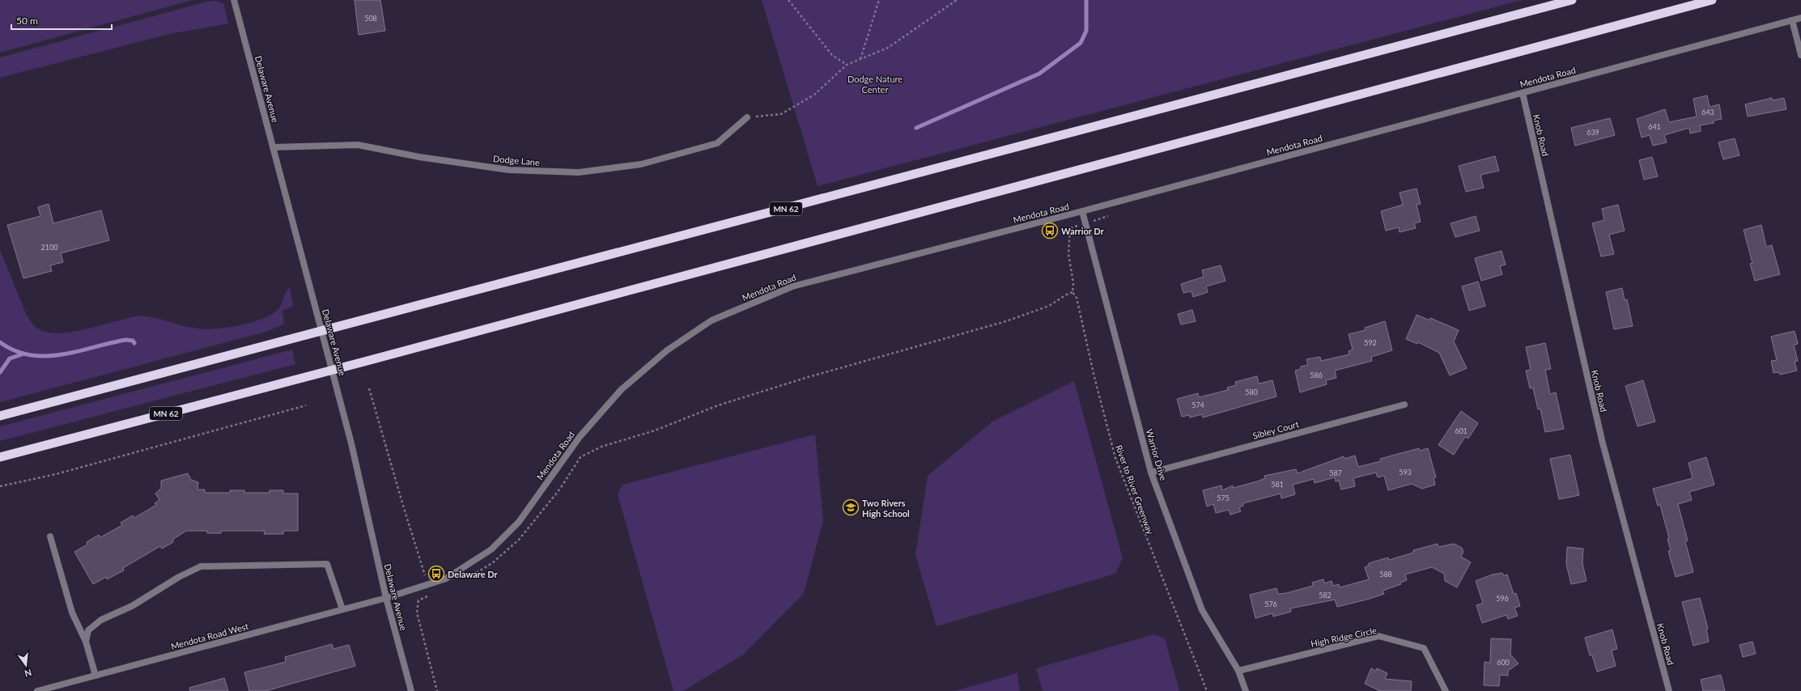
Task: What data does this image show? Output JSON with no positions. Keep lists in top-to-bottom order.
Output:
{
  "streets": {
    "highway": ["MN 62"],
    "street": [
      "Mendota Road",
      "Delaware Avenue",
      "Knob Road",
      "Dodge Lane",
      "Sibley Court",
      "Warrior Drive",
      "Mendota Road West",
      "High Ridge Circle"
    ],
    "path": ["River to River Greenway"]
  },
  "crossings": [
    ["Mendota Road", "Delaware Avenue"],
    ["Mendota Road", "Knob Road"],
    ["Mendota Road", "Warrior Drive"],
    ["Mendota Road", "Mendota Road West"],
    ["Delaware Avenue", "Dodge Lane"],
    ["Delaware Avenue", "MN 62"],
    ["Delaware Avenue", "Mendota Road West"],
    ["Sibley Court", "Warrior Drive"],
    ["Warrior Drive", "High Ridge Circle"]
  ],
  "parks": ["Dodge Nature Center"],
  "places": {
    "bus stop": ["Warrior Dr", "Delaware Dr"],
    "school or university": ["Two Rivers High School"]
  },
  "house_numbers": [
    "508",
    "643",
    "641",
    "639",
    "2100",
    "592",
    "586",
    "580",
    "574",
    "601",
    "593",
    "587",
    "581",
    "575",
    "588",
    "582",
    "596",
    "576",
    "600"
  ],
  "scale_bar": "50 m",
  "north": "bottom"
}
